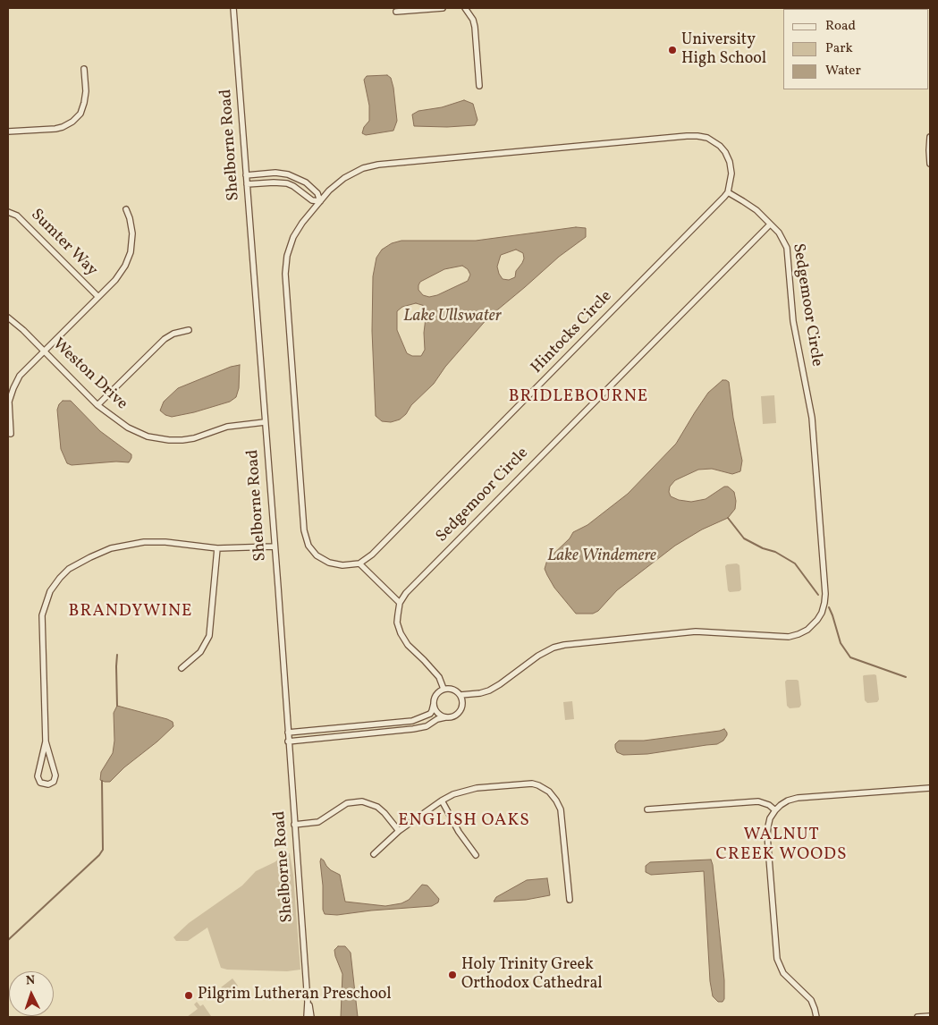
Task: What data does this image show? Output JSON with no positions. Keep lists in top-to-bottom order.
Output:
{
  "streets": {
    "street": [
      "Shelborne Road",
      "Sumter Way",
      "Sedgemoor Circle",
      "Hintocks Circle",
      "Weston Drive"
    ]
  },
  "crossings": [
    ["Shelborne Road", "Weston Drive"]
  ],
  "districts": [
    "BRIDLEBOURNE",
    "BRANDYWINE",
    "ENGLISH OAKS",
    "WALNUT CREEK WOODS"
  ],
  "water": ["Lake Ullswater", "Lake Windemere"],
  "places": ["University High School", "Holy Trinity Greek Orthodox Cathedral", "Pilgrim Lutheran Preschool"],
  "legend": ["Road", "Park", "Water"],
  "north": "top"
}
